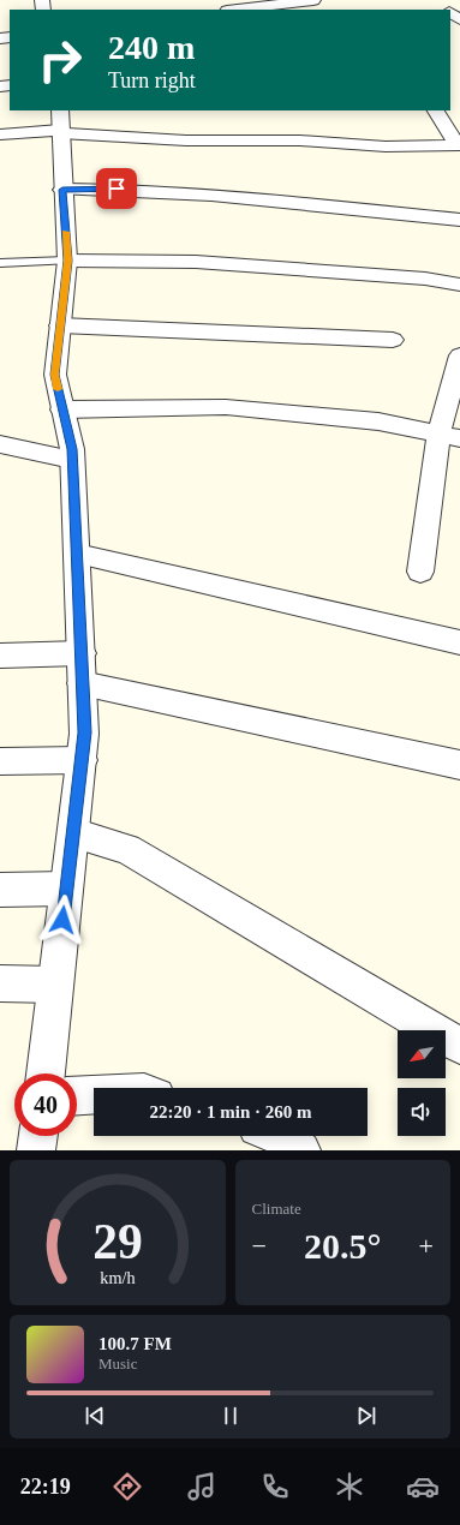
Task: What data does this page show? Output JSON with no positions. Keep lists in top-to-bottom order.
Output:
{
  "north": "bottom left",
  "page": {
    "turn": ["240 m", "Turn right"],
    "limit": "40",
    "trip": "22:20 · 1 min · 260 m",
    "tile": "Climate",
    "heat": ["−", "20.5°", "+"],
    "song": ["100.7 FM", "Music"],
    "tabs": "22:19",
    "gauge": ["29", "km/h"]
  }
}
